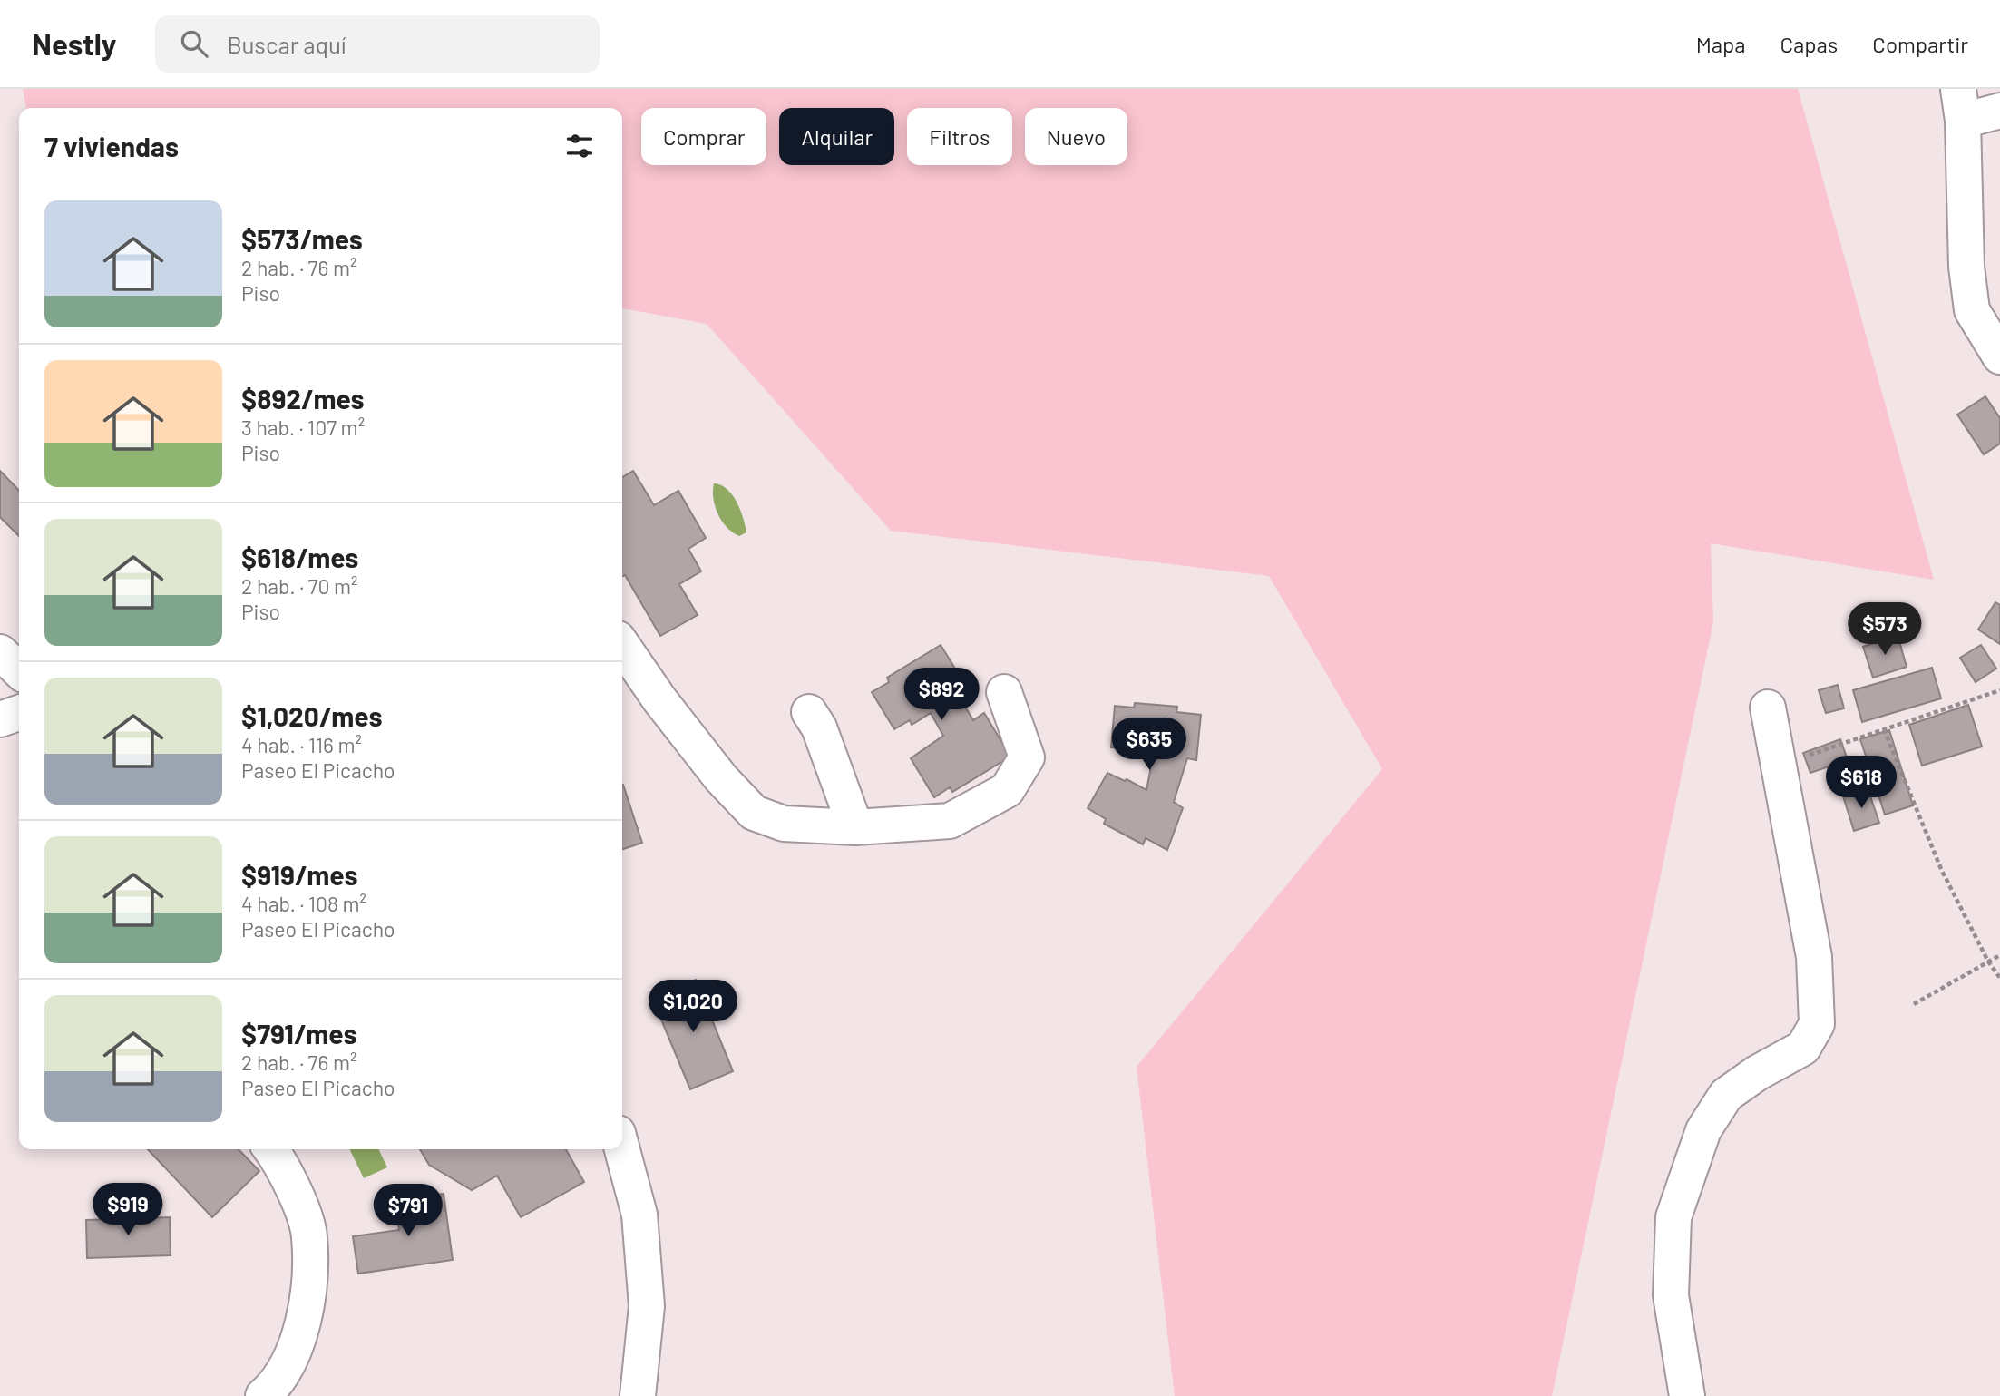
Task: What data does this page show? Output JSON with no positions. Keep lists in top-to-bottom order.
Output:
{
  "page": {
    "header": "Nestly",
    "search": "Buscar aquí",
    "nav": ["Mapa", "Capas", "Compartir"],
    "chip": [
      "Comprar",
      "Alquilar",
      "Filtros",
      "Nuevo"
    ],
    "heading": "7 viviendas",
    "list": [
      {
        "name": "$573/mes",
        "note": "2 hab. · 76 m² · Piso"
      },
      {
        "name": "$892/mes",
        "note": "3 hab. · 107 m² · Piso"
      },
      {
        "name": "$618/mes",
        "note": "2 hab. · 70 m² · Piso"
      },
      {
        "name": "$1,020/mes",
        "note": "4 hab. · 116 m² · Paseo El Picacho"
      },
      {
        "name": "$919/mes",
        "note": "4 hab. · 108 m² · Paseo El Picacho"
      },
      {
        "name": "$791/mes",
        "note": "2 hab. · 76 m² · Paseo El Picacho"
      }
    ],
    "price": [
      "$573",
      "$892",
      "$635",
      "$618",
      "$1,020",
      "$919",
      "$791"
    ]
  }
}
